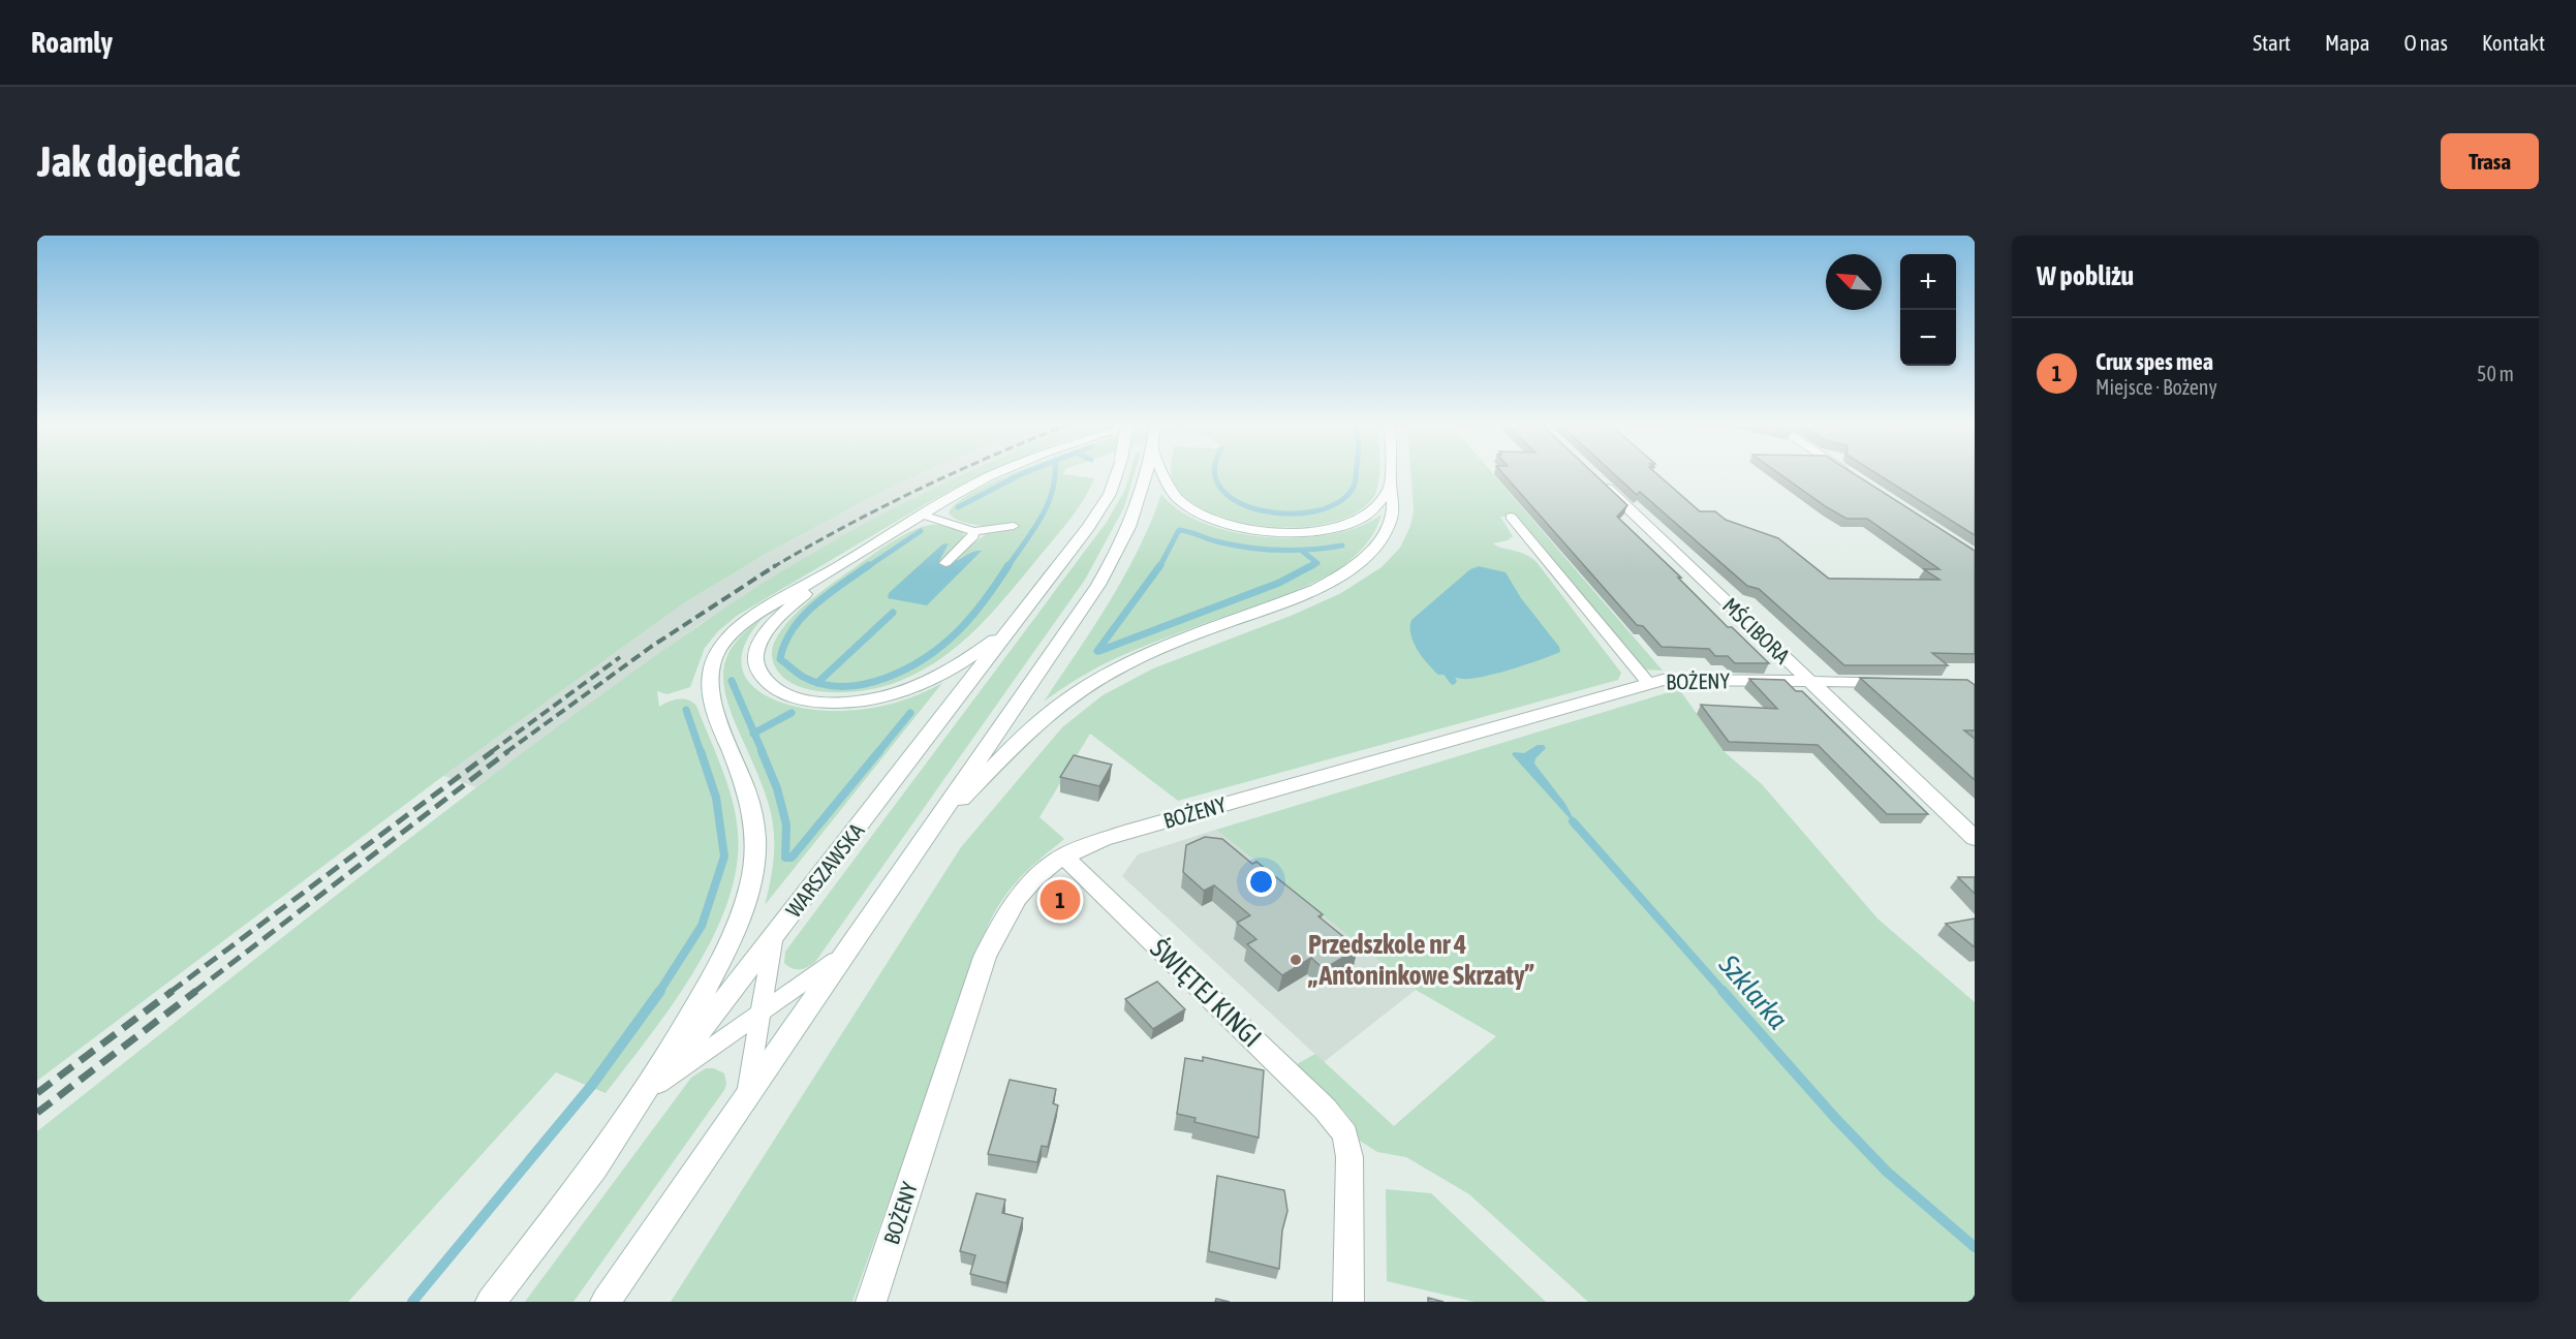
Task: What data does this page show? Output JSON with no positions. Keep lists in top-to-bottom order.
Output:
{
  "streets": {
    "main road": [
      "MŚCIBORA",
      "BOŻENY",
      "WARSZAWSKA",
      "ŚWIĘTEJ KINGI"
    ]
  },
  "crossings": [
    ["MŚCIBORA", "BOŻENY"],
    ["BOŻENY", "ŚWIĘTEJ KINGI"]
  ],
  "water": ["Szklarka"],
  "places": ["Przedszkole nr 4 „Antoninkowe Skrzaty”"],
  "north": "top left",
  "page": {
    "header": "Roamly",
    "nav": [
      "Start",
      "Mapa",
      "O nas",
      "Kontakt"
    ],
    "buttons": "Trasa",
    "title": "Jak dojechać",
    "heading": "W pobliżu",
    "map_buttons": ["+", "−"],
    "list": [
      {
        "mark": "1",
        "name": "Crux spes mea",
        "note": "Miejsce · Bożeny",
        "value": "50 m"
      }
    ],
    "pins": "1"
  }
}
